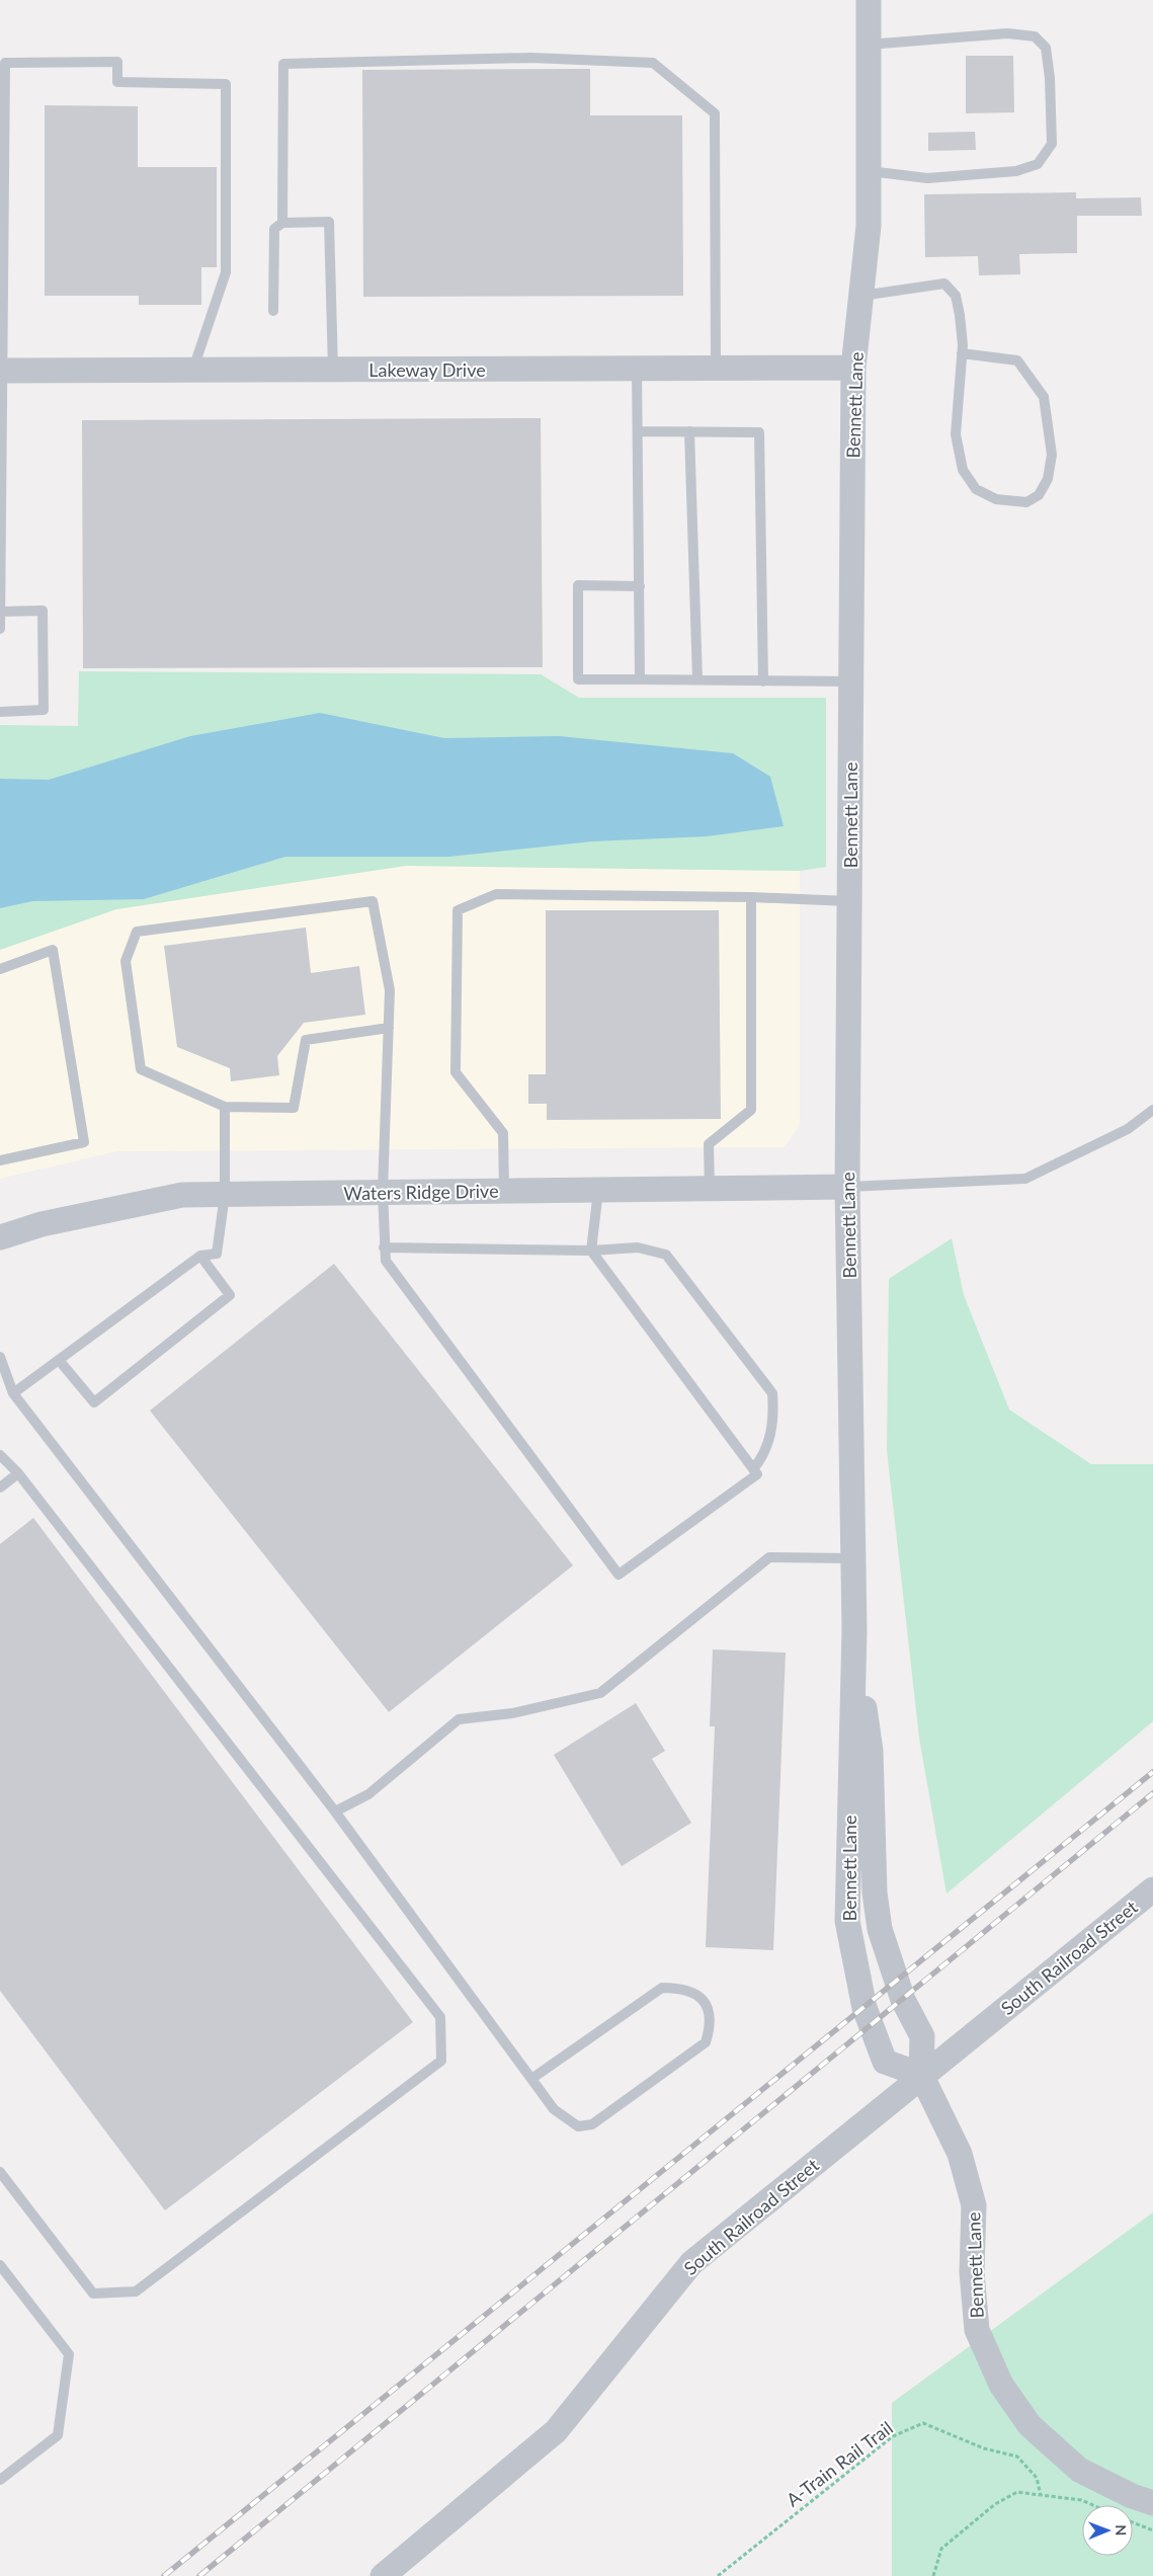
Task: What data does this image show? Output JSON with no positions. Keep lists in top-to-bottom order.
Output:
{
  "streets": {
    "street": [
      "Lakeway Drive",
      "Bennett Lane",
      "Waters Ridge Drive",
      "South Railroad Street"
    ],
    "path": ["A-Train Rail Trail"]
  },
  "crossings": [
    ["Lakeway Drive", "Bennett Lane"],
    ["Bennett Lane", "Waters Ridge Drive"],
    ["Bennett Lane", "South Railroad Street"]
  ],
  "north": "right"
}
